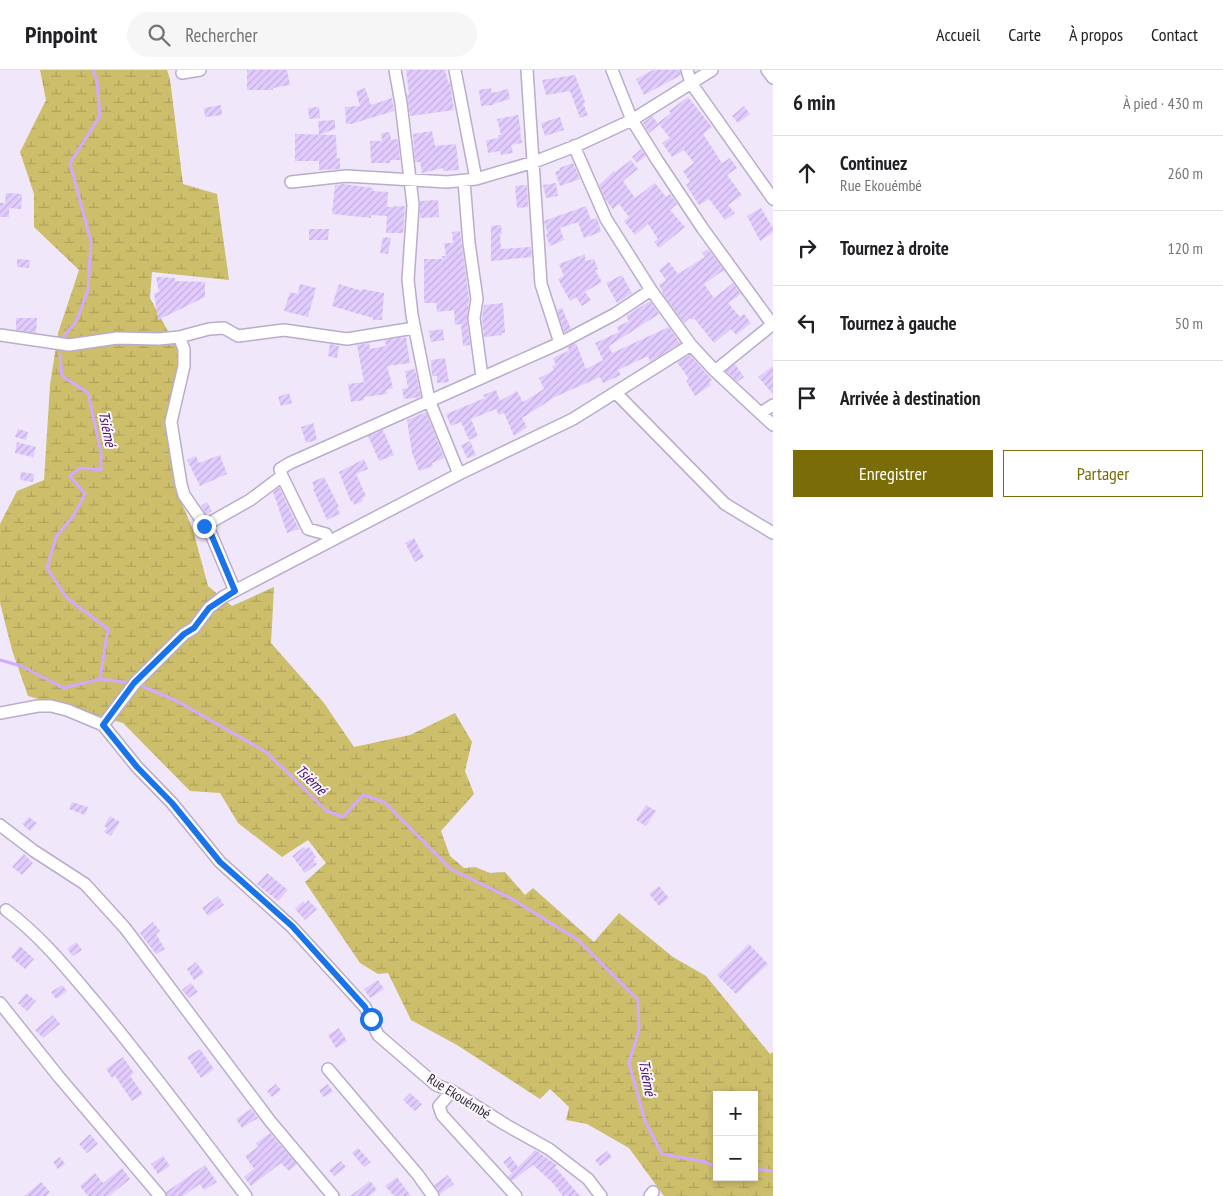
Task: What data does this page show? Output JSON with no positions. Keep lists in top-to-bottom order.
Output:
{
  "streets": {
    "street": ["Rue Ekouémbé"]
  },
  "water": ["Tsiémé"],
  "page": {
    "header": "Pinpoint",
    "search": "Rechercher",
    "nav": [
      "Accueil",
      "Carte",
      "À propos",
      "Contact"
    ],
    "heading": ["6 min", "À pied · 430 m"],
    "list": [
      ["Continuez", "Rue Ekouémbé", "260 m"],
      ["Tournez à droite", "120 m"],
      ["Tournez à gauche", "50 m"],
      "Arrivée à destination"
    ],
    "buttons": ["Enregistrer", "Partager"],
    "map_buttons": ["+", "−"]
  }
}
